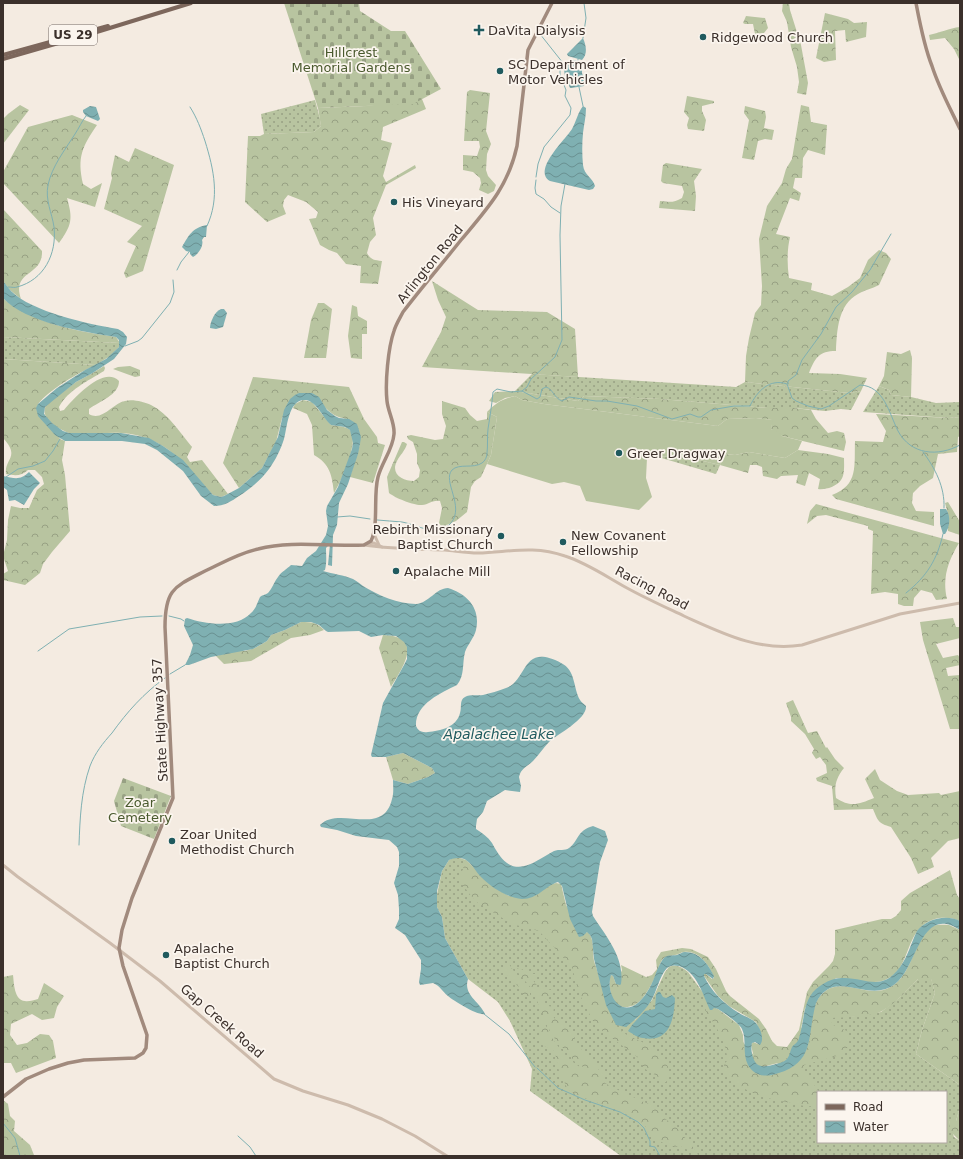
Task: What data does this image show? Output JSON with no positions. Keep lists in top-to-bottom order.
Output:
{
  "streets": {
    "main road": ["US 29", "Arlington Road", "State Highway 357"],
    "street": ["Racing Road", "Gap Creek Road"]
  },
  "crossings": [
    ["Arlington Road", "Racing Road"],
    ["Arlington Road", "State Highway 357"],
    ["Racing Road", "State Highway 357"],
    ["State Highway 357", "Gap Creek Road"]
  ],
  "water": ["Apalachee Lake"],
  "parks": ["Hillcrest Memorial Gardens", "Zoar Cemetery"],
  "places": {
    "health": ["DaVita Dialysis"],
    "other": [
      "Ridgewood Church",
      "SC Department of Motor Vehicles",
      "His Vineyard",
      "Greer Dragway",
      "Rebirth Missionary Baptist Church",
      "New Covanent Fellowship",
      "Apalache Mill",
      "Zoar United Methodist Church",
      "Apalache Baptist Church"
    ]
  },
  "legend": ["Road", "Water"]
}
